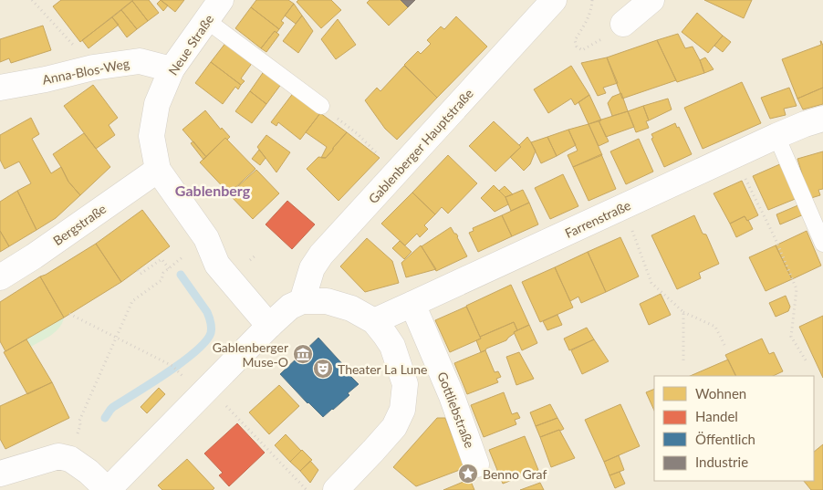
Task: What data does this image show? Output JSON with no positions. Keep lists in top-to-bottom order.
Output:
{
  "streets": {
    "street": [
      "Neue Straße",
      "Anna-Blos-Weg",
      "Gablenberger Hauptstraße",
      "Farrenstraße",
      "Bergstraße",
      "Gottliebstraße"
    ]
  },
  "crossings": [
    ["Neue Straße", "Anna-Blos-Weg"],
    ["Neue Straße", "Bergstraße"],
    ["Farrenstraße", "Gottliebstraße"]
  ],
  "districts": ["Gablenberg"],
  "places": {
    "museum": ["Gablenberger Muse-O"],
    "theatre": ["Theater La Lune"],
    "place": ["Benno Graf"]
  },
  "legend": [
    "Wohnen",
    "Handel",
    "Öffentlich",
    "Industrie"
  ]
}
